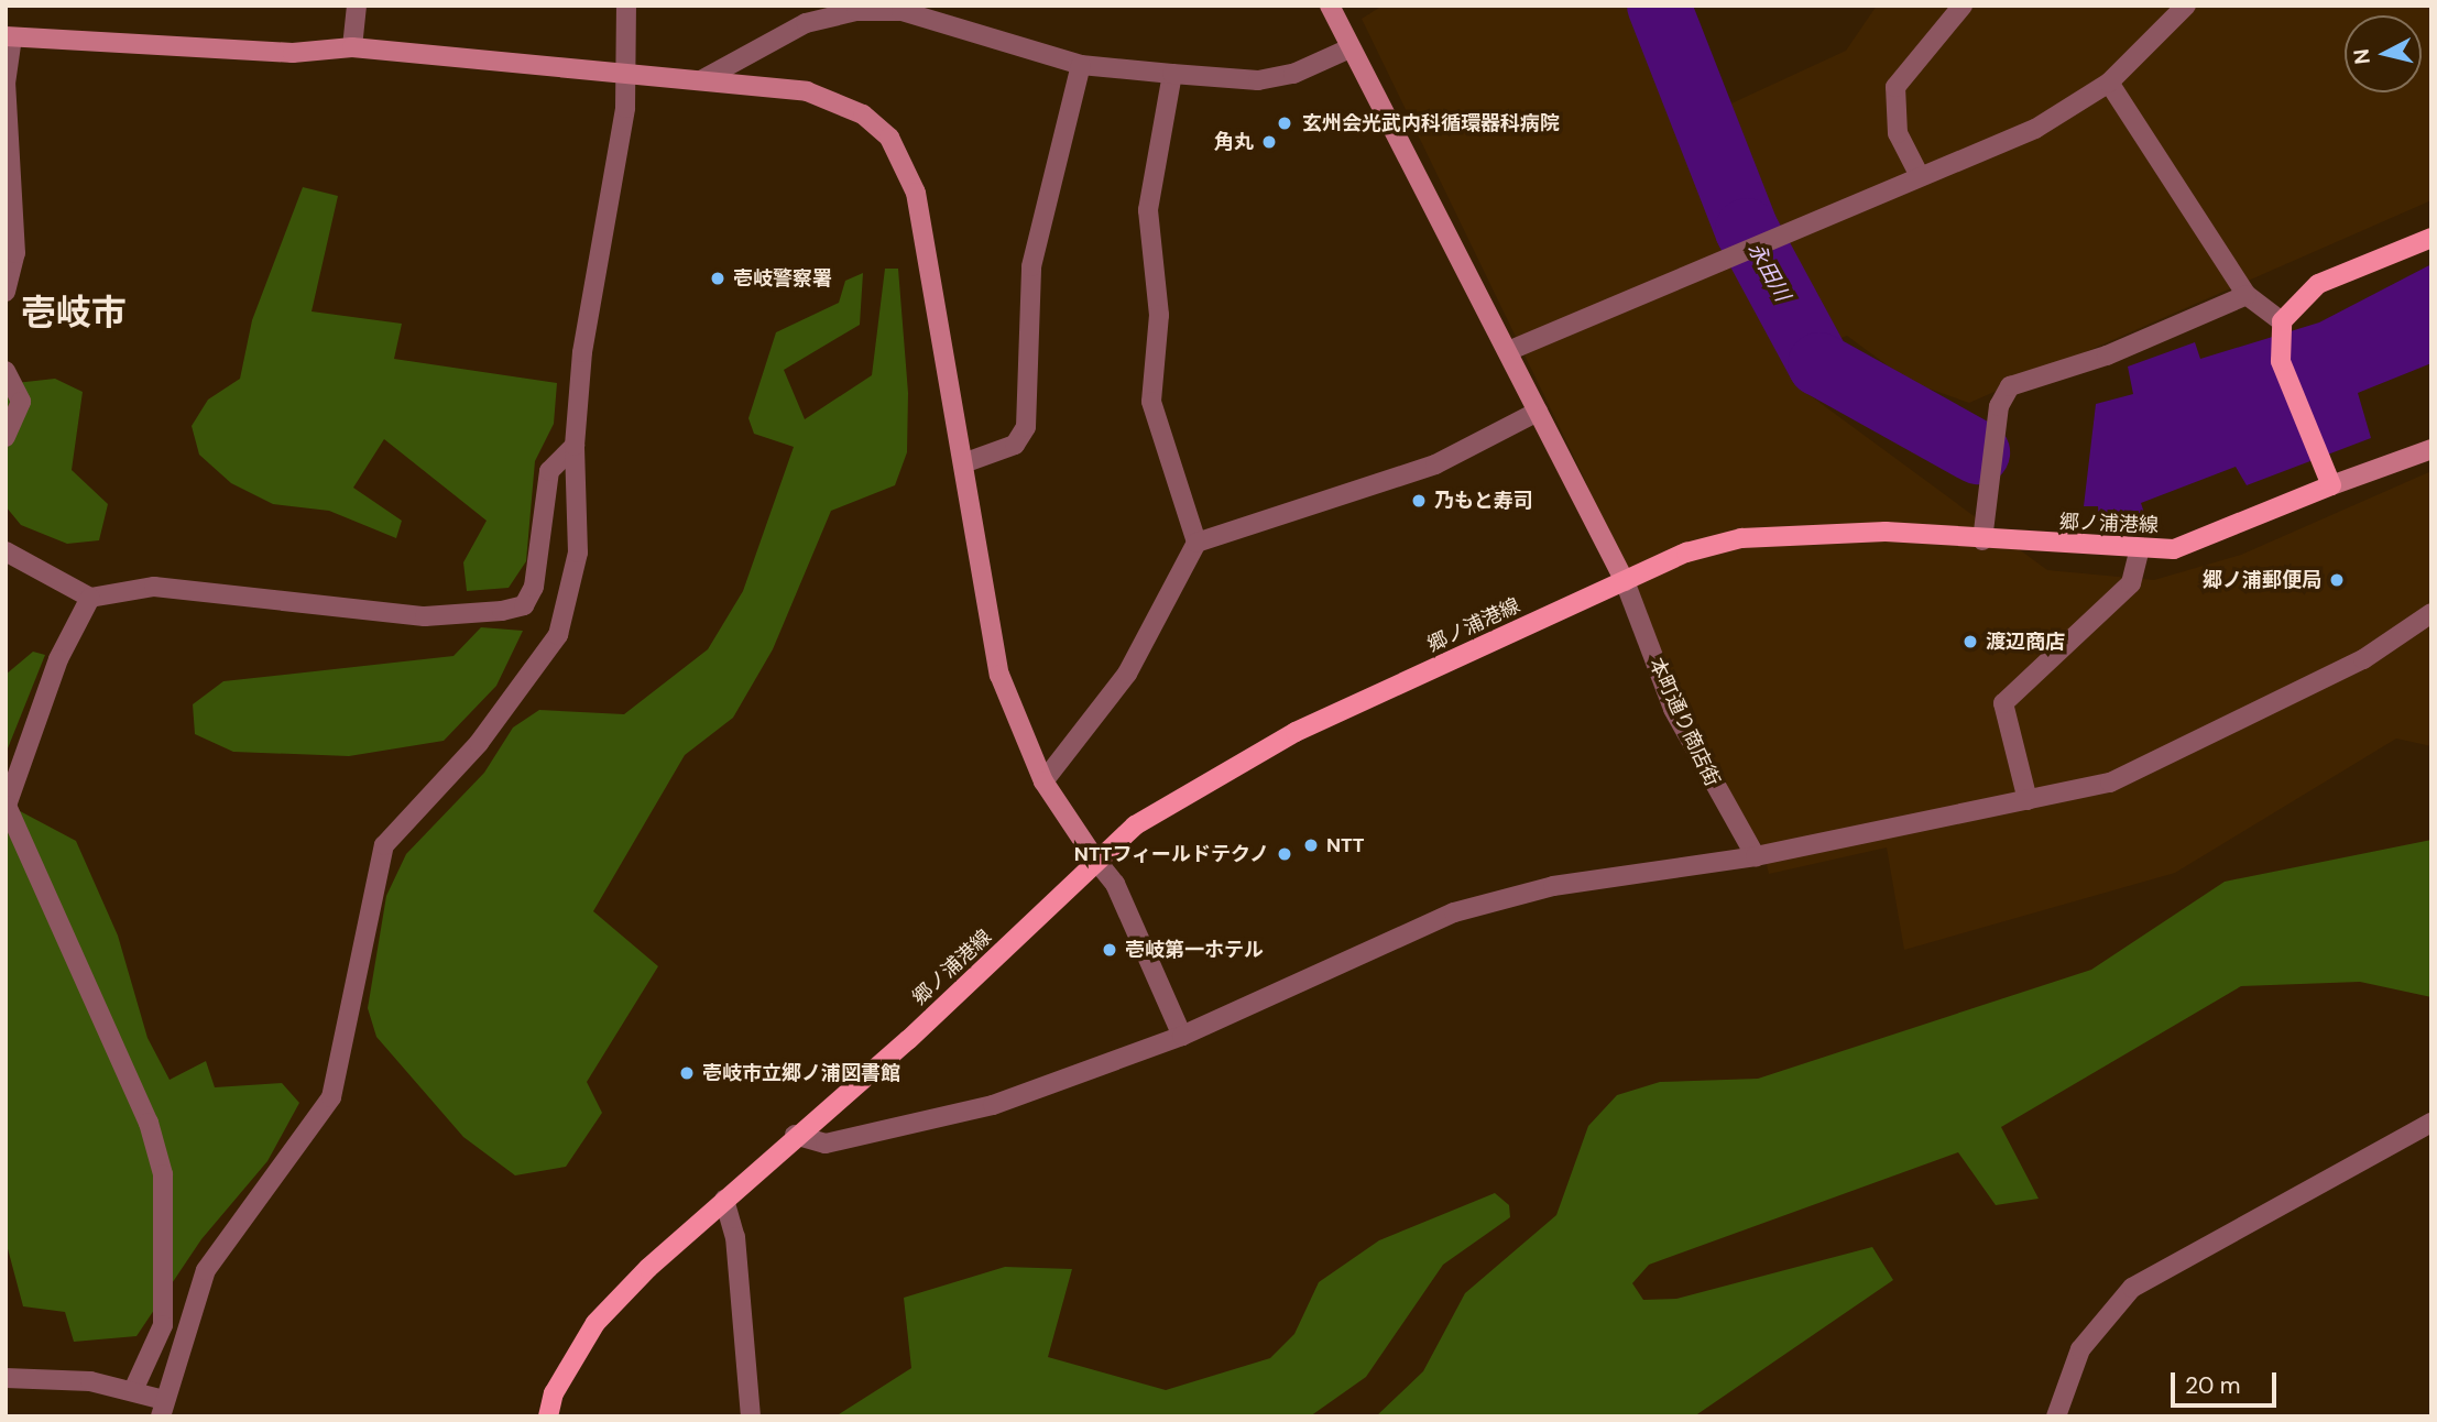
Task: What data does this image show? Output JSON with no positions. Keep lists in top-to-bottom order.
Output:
{
  "streets": {
    "main road": ["郷ノ浦港線"],
    "street": ["本町通り商店街"]
  },
  "crossings": [
    ["郷ノ浦港線", "本町通り商店街"]
  ],
  "districts": ["壱岐市"],
  "water": ["永田川"],
  "places": [
    "玄州会光武内科循環器科病院",
    "角丸",
    "壱岐警察署",
    "乃もと寿司",
    "郷ノ浦郵便局",
    "渡辺商店",
    "NTT",
    "NTTフィールドテクノ",
    "壱岐第一ホテル",
    "壱岐市立郷ノ浦図書館"
  ],
  "scale_bar": "20 m",
  "north": "left"
}
